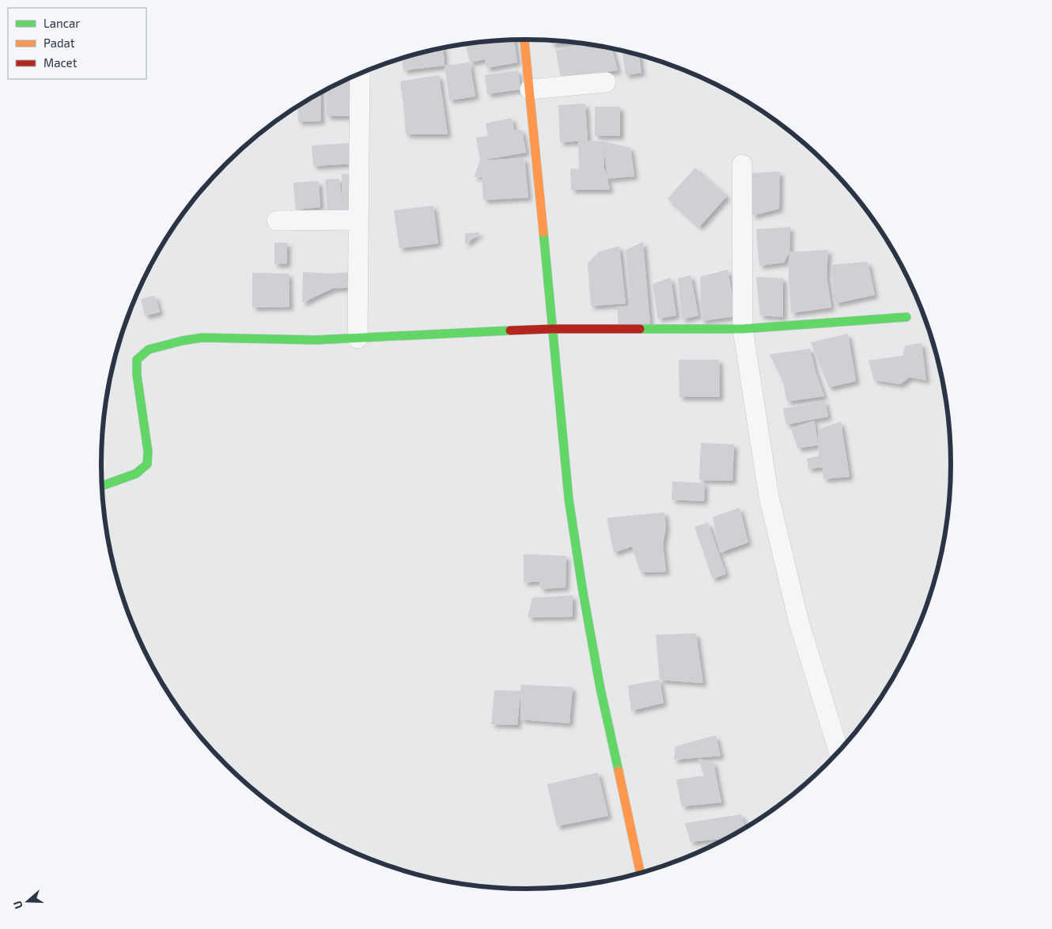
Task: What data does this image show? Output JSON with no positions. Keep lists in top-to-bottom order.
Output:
{
  "legend": ["Lancar", "Padat", "Macet"],
  "north": "left"
}
